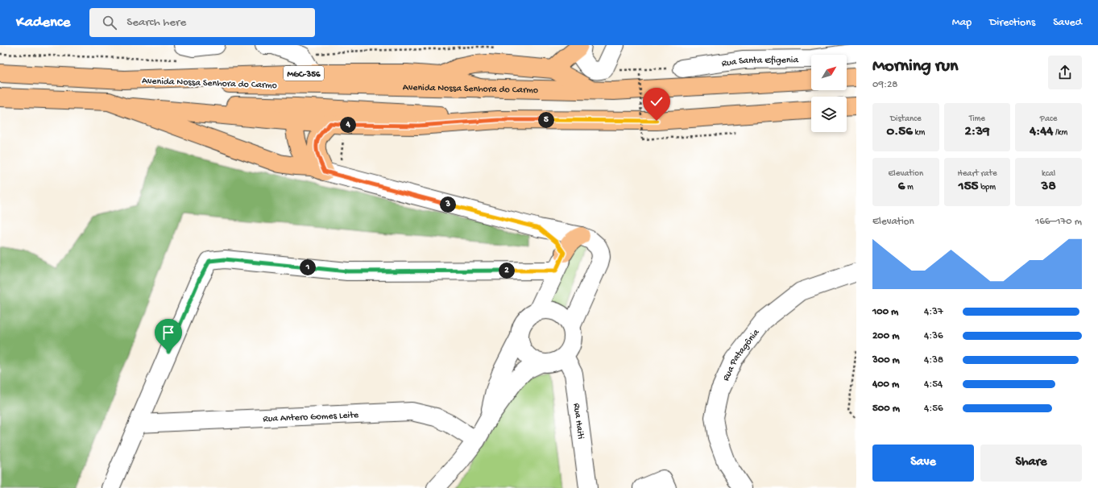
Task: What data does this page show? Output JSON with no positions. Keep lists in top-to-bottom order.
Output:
{
  "streets": {
    "main road": ["MGC-356", "Avenida Nossa Senhora do Carmo"],
    "street": [
      "Rua Santa Efigenia",
      "Rua Patagônia",
      "Rua Antero Gomes Leite",
      "Rua Haiti"
    ]
  },
  "crossings": [
    ["MGC-356", "Avenida Nossa Senhora do Carmo"]
  ],
  "north": "top right",
  "page": {
    "header": "Kadence",
    "search": "Search here",
    "nav": ["Map", "Directions", "Saved"],
    "heading": ["Morning run", "09:28"],
    "stats": [
      ["Distance", "0.56 km"],
      ["Time", "2:39"],
      ["Pace", "4:44 /km"],
      ["Elevation", "6 m"],
      ["Heart rate", "155 bpm"],
      ["kcal", "38"]
    ],
    "pins": [
      "5",
      "4",
      "3",
      "1",
      "2"
    ],
    "chart": ["Elevation", "166–170 m"],
    "list": [
      {
        "name": "100 m",
        "note": "4:37"
      },
      {
        "name": "200 m",
        "note": "4:36"
      },
      {
        "name": "300 m",
        "note": "4:38"
      },
      {
        "name": "400 m",
        "note": "4:54"
      },
      {
        "name": "500 m",
        "note": "4:56"
      }
    ],
    "buttons": ["Save", "Share"]
  }
}
